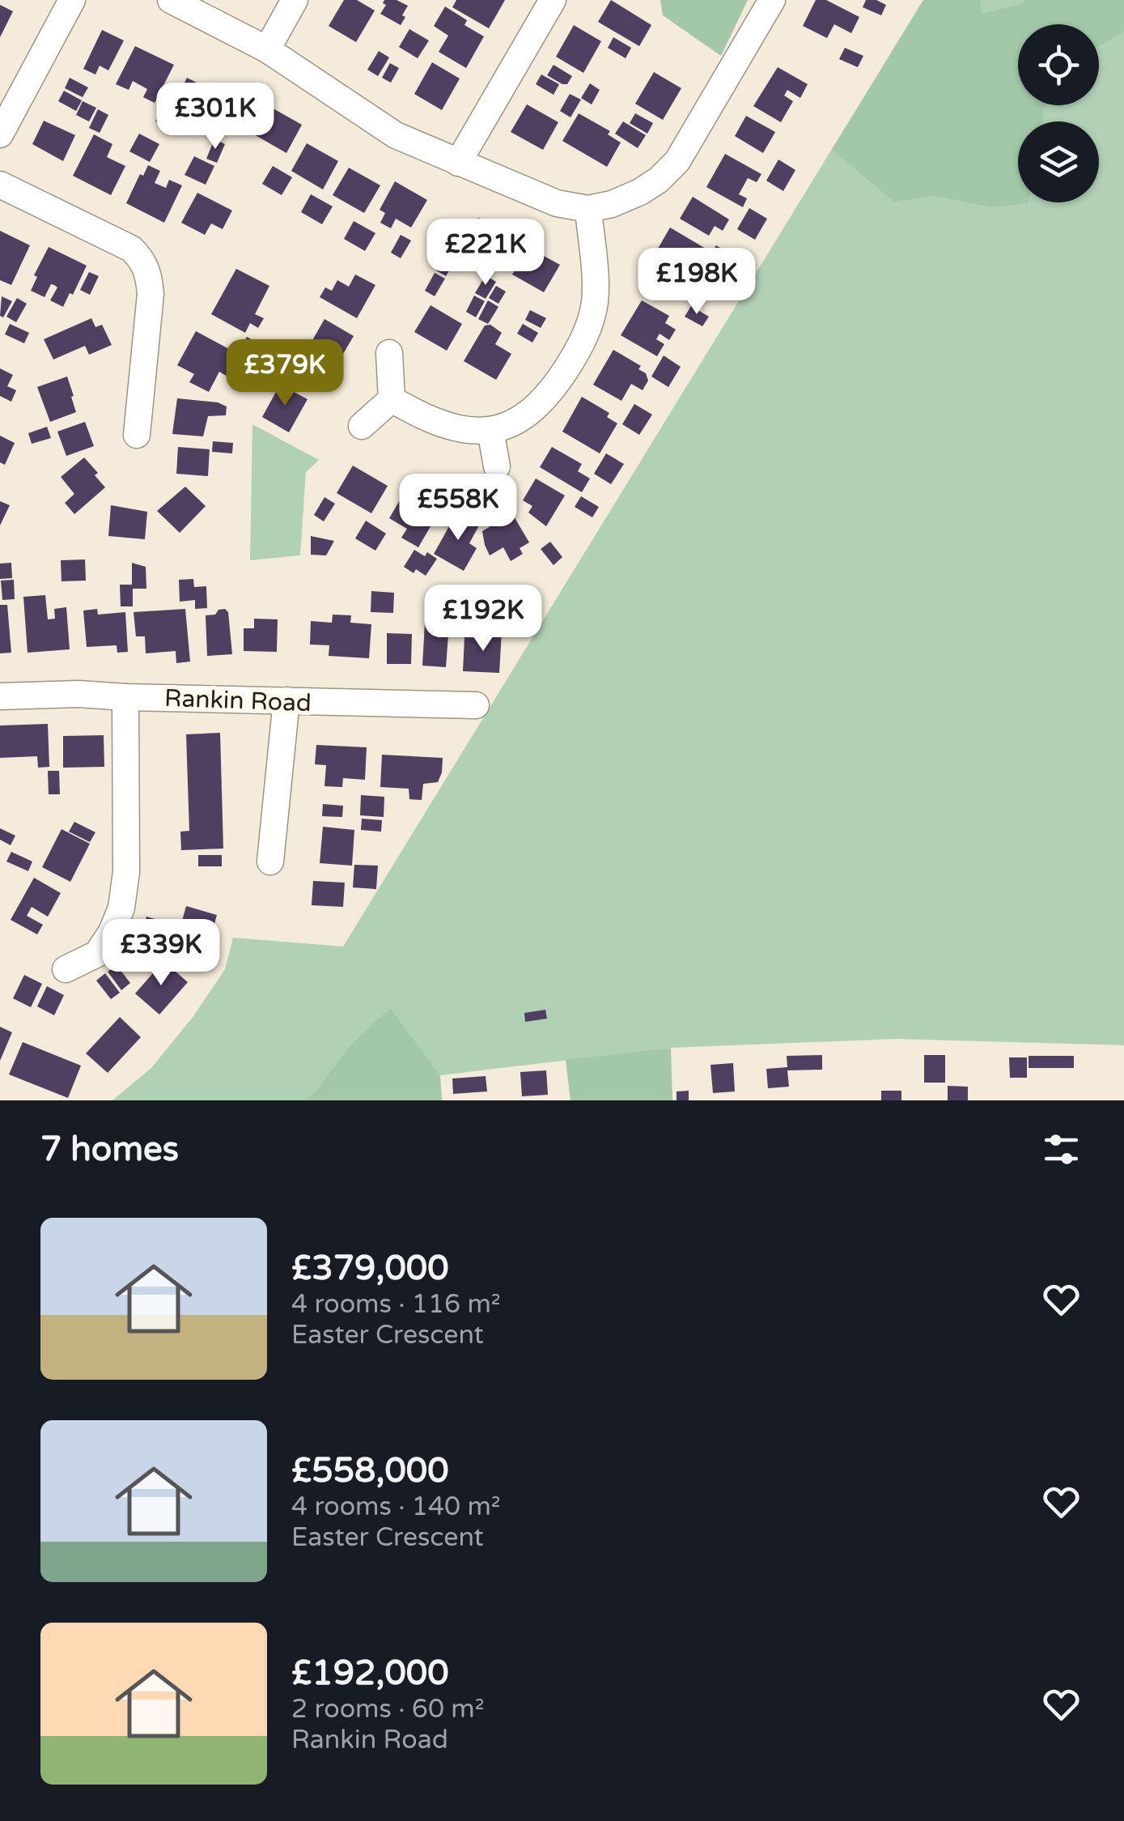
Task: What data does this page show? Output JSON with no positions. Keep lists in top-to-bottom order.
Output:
{
  "streets": {
    "street": ["Rankin Road"]
  },
  "page": {
    "price": [
      "£301K",
      "£221K",
      "£198K",
      "£379K",
      "£558K",
      "£192K",
      "£339K"
    ],
    "heading": "7 homes",
    "list": [
      {
        "name": "£379,000",
        "note": "4 rooms · 116 m² · Easter Crescent"
      },
      {
        "name": "£558,000",
        "note": "4 rooms · 140 m² · Easter Crescent"
      },
      {
        "name": "£192,000",
        "note": "2 rooms · 60 m² · Rankin Road"
      }
    ]
  }
}
